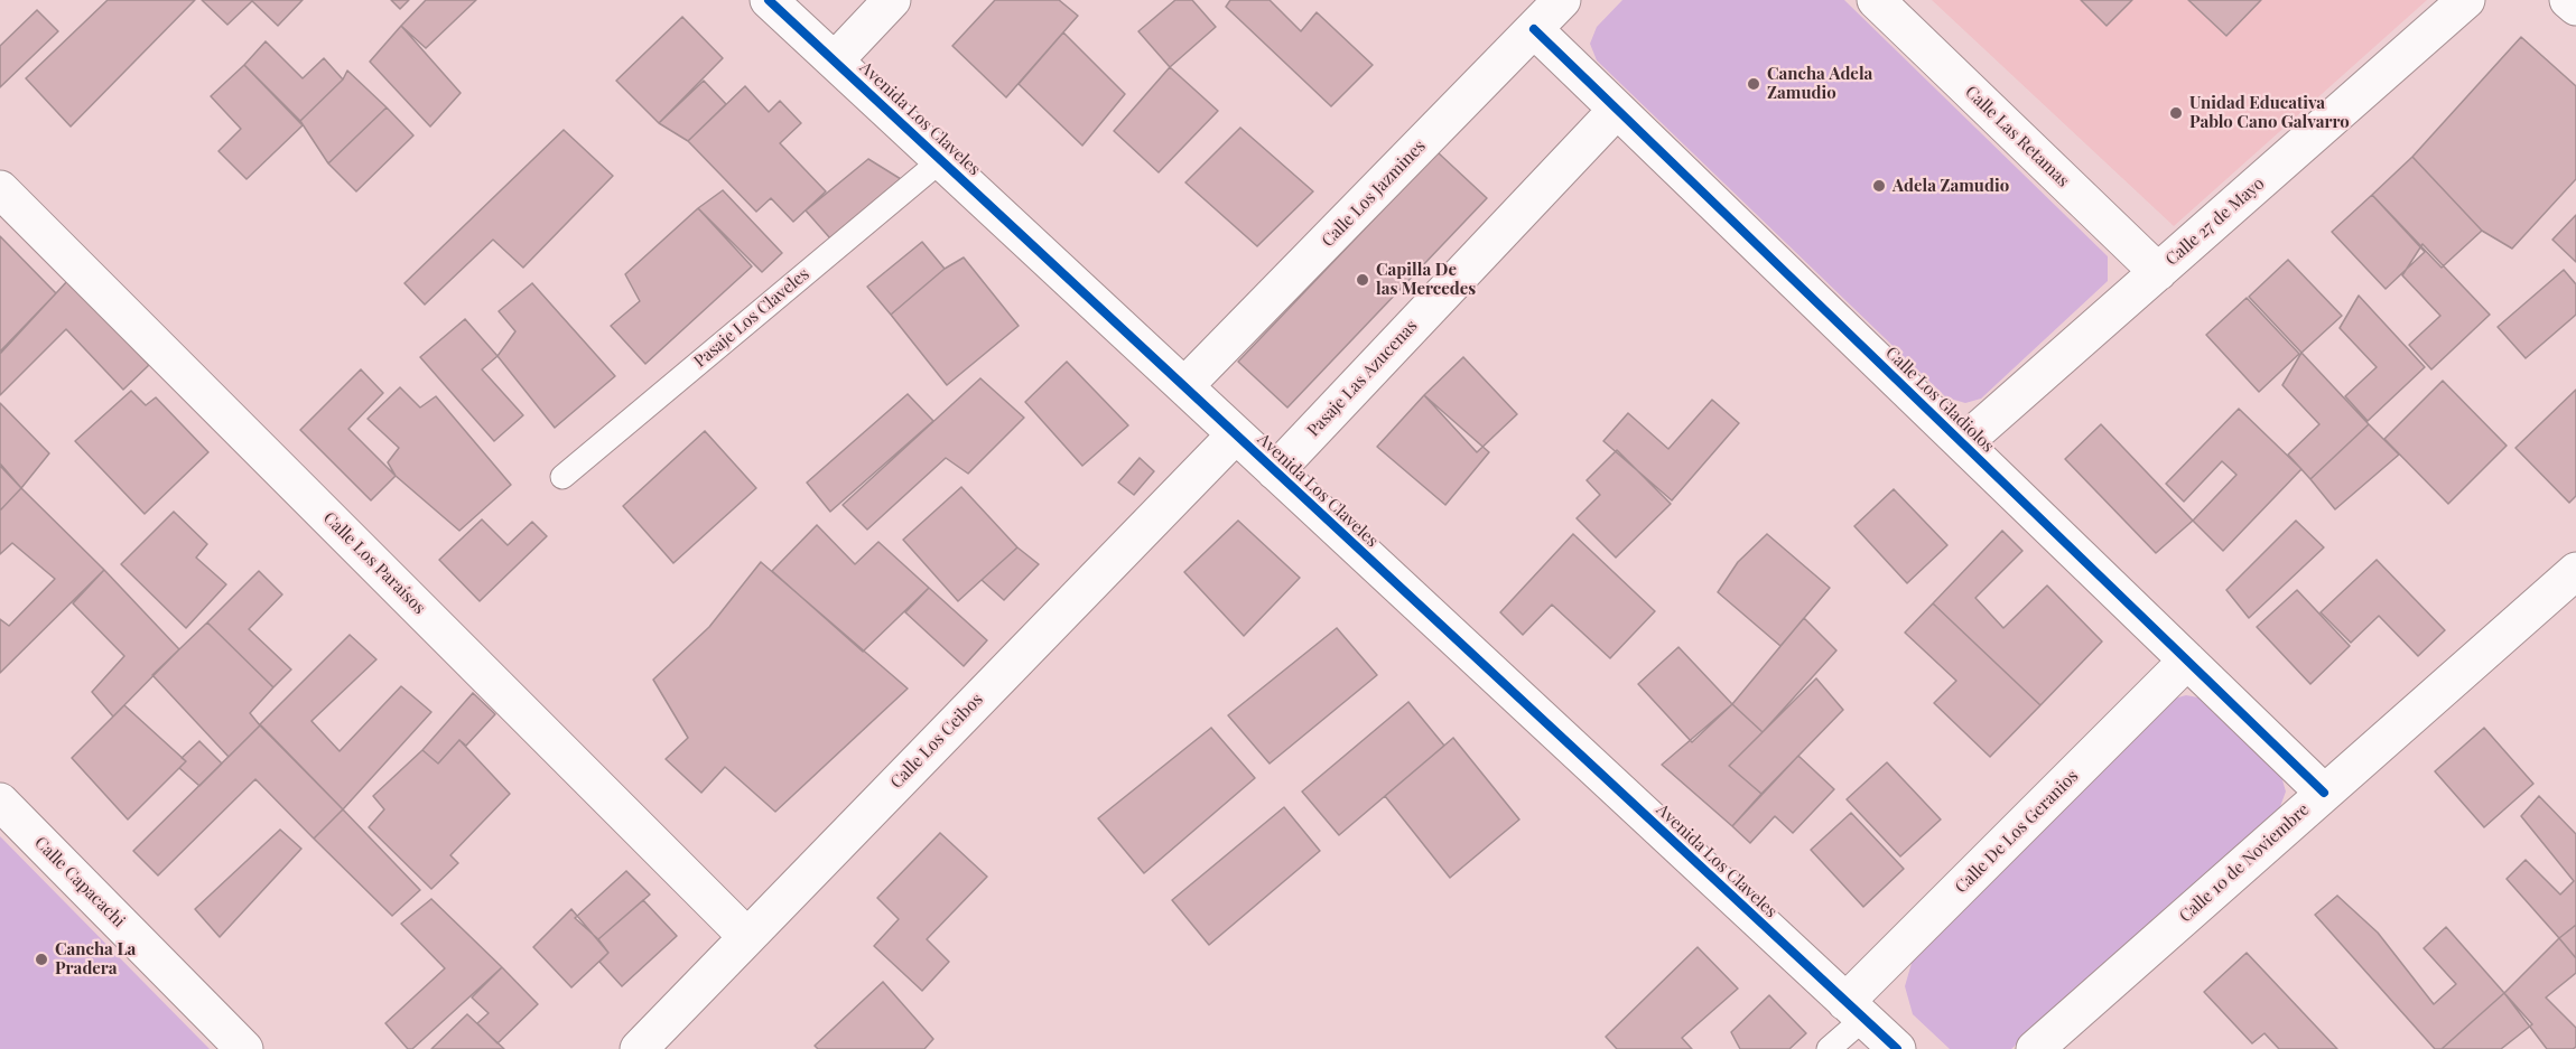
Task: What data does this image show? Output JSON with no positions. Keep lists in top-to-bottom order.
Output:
{
  "streets": {
    "street": [
      "Avenida Los Claveles",
      "Calle Las Retamas",
      "Calle Los Jazmines",
      "Calle 27 de Mayo",
      "Pasaje Las Azucenas",
      "Calle Los Gladiolos",
      "Calle Los Paraísos",
      "Calle Los Ceibos",
      "Calle De Los Geranios",
      "Calle 10 de Noviembre",
      "Calle Capacachi"
    ],
    "lane": ["Pasaje Los Claveles"]
  },
  "crossings": [
    ["Avenida Los Claveles", "Calle Los Jazmines"],
    ["Avenida Los Claveles", "Pasaje Los Claveles"],
    ["Avenida Los Claveles", "Pasaje Las Azucenas"],
    ["Avenida Los Claveles", "Calle Los Ceibos"],
    ["Avenida Los Claveles", "Calle De Los Geranios"],
    ["Calle Las Retamas", "Calle 27 de Mayo"],
    ["Calle Los Jazmines", "Calle Los Gladiolos"],
    ["Calle 27 de Mayo", "Calle Los Gladiolos"],
    ["Pasaje Las Azucenas", "Calle Los Gladiolos"],
    ["Calle Los Gladiolos", "Calle De Los Geranios"],
    ["Calle Los Gladiolos", "Calle 10 de Noviembre"],
    ["Calle Los Paraísos", "Calle Los Ceibos"]
  ],
  "places": [
    "Cancha Adela Zamudio",
    "Unidad Educativa Pablo Cano Galvarro",
    "Adela Zamudio",
    "Capilla De las Mercedes",
    "Cancha La Pradera"
  ]
}
